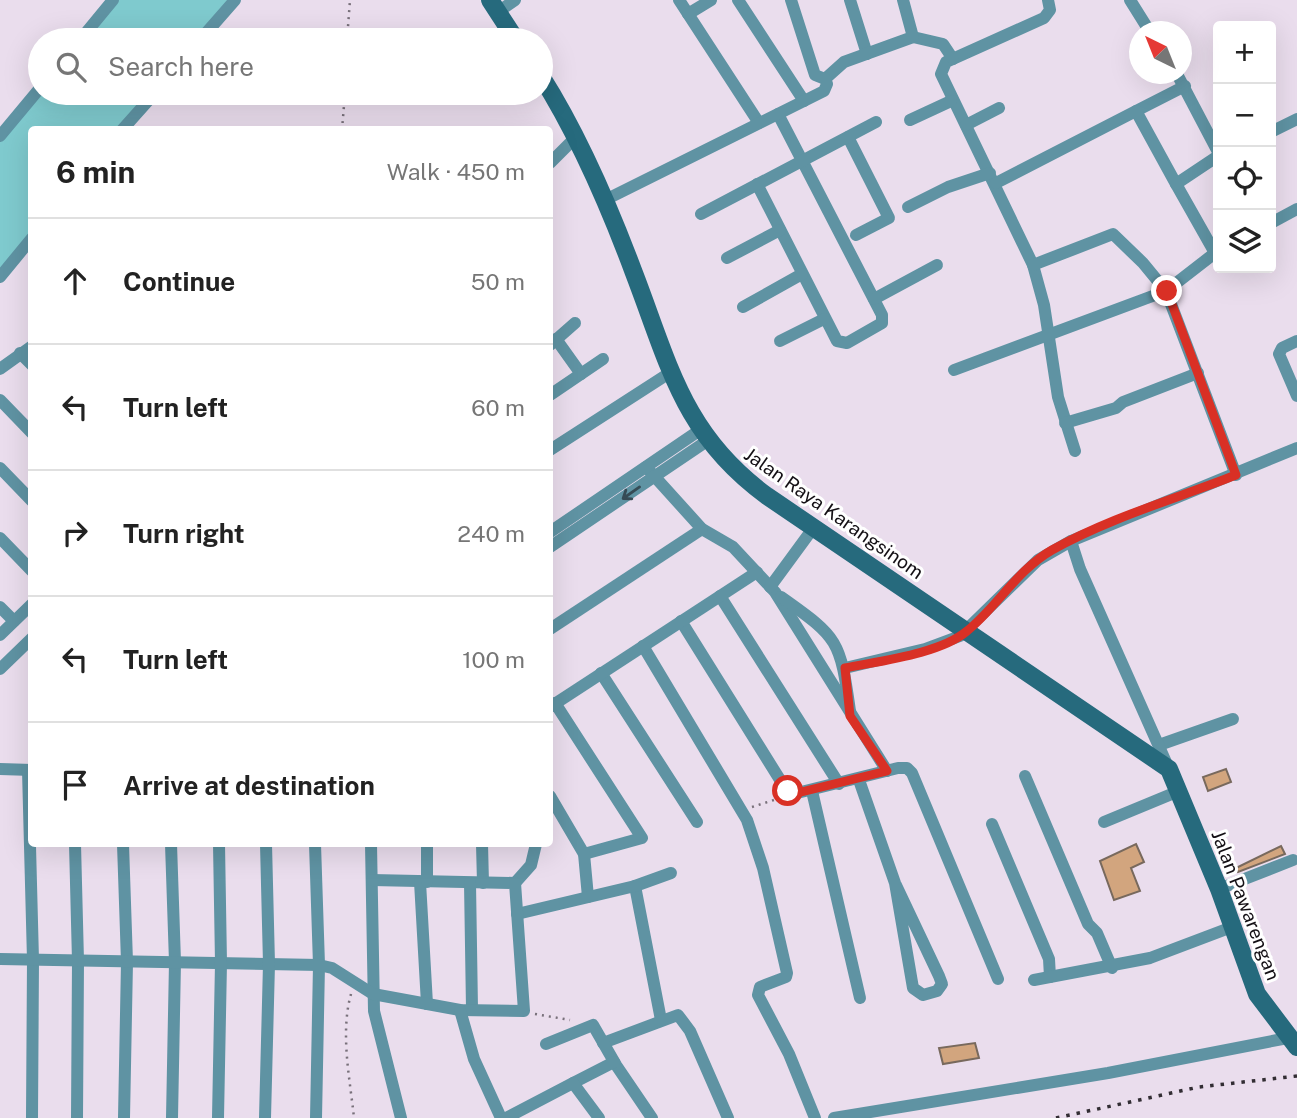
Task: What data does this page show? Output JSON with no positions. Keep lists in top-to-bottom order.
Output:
{
  "streets": {
    "street": ["Jalan Raya Karangsinom", "Jalan Pawarengan"]
  },
  "crossings": [
    ["Jalan Raya Karangsinom", "Jalan Pawarengan"]
  ],
  "north": "top left",
  "page": {
    "map_buttons": ["+", "−"],
    "search": "Search here",
    "heading": ["6 min", "Walk · 450 m"],
    "list": [
      ["Continue", "50 m"],
      ["Turn left", "60 m"],
      ["Turn right", "240 m"],
      ["Turn left", "100 m"],
      "Arrive at destination"
    ]
  }
}
